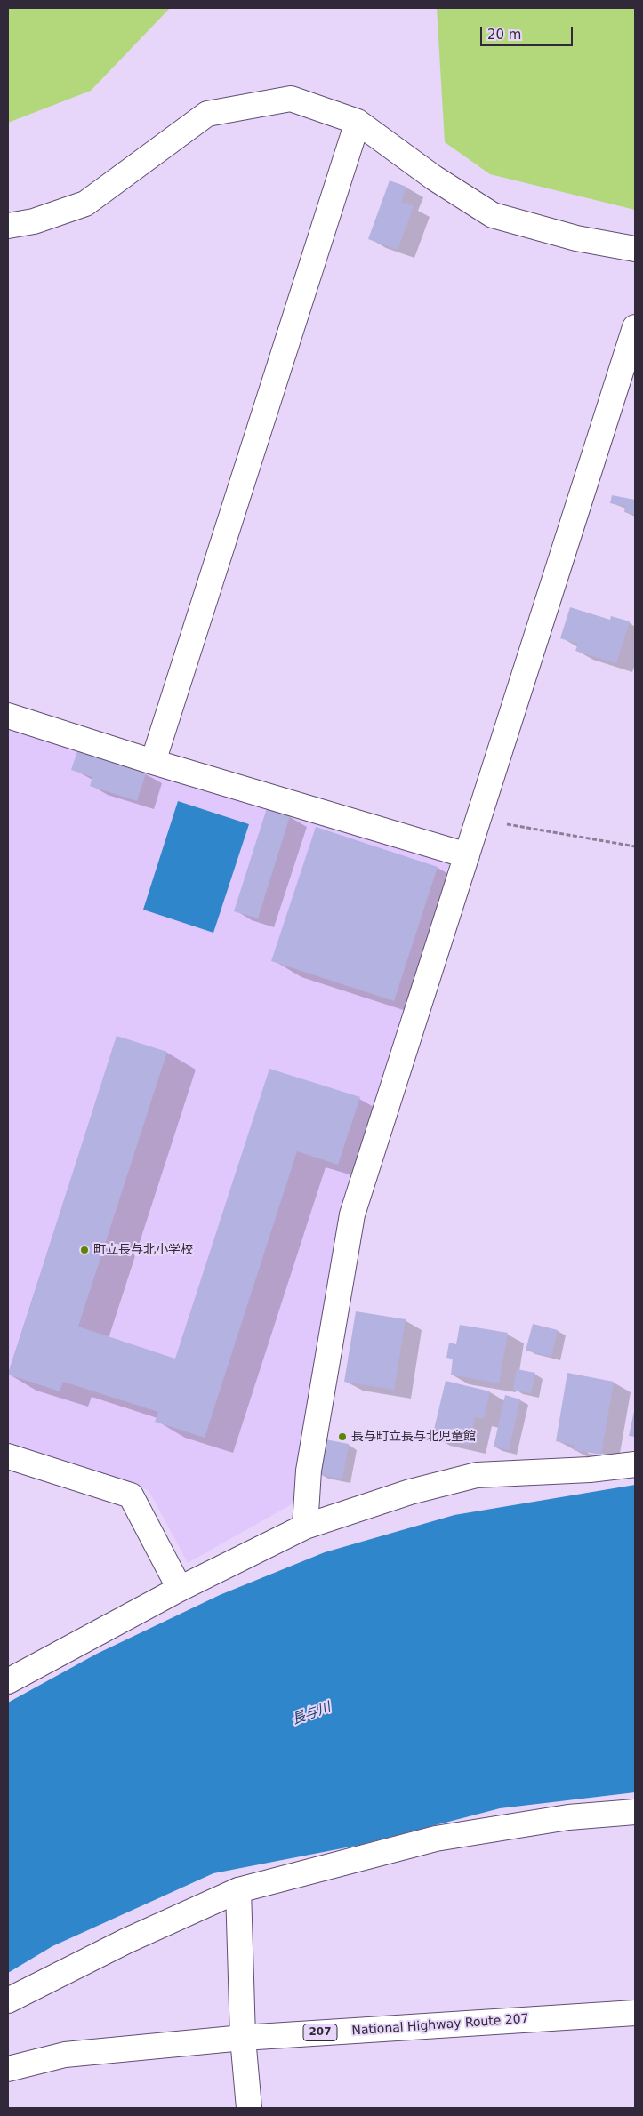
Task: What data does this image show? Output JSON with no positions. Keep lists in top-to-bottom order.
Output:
{
  "streets": {
    "main road": ["National Highway Route 207", "207"]
  },
  "water": ["長与川"],
  "places": ["町立長与北小学校", "長与町立長与北児童館"],
  "scale_bar": "20 m"
}
